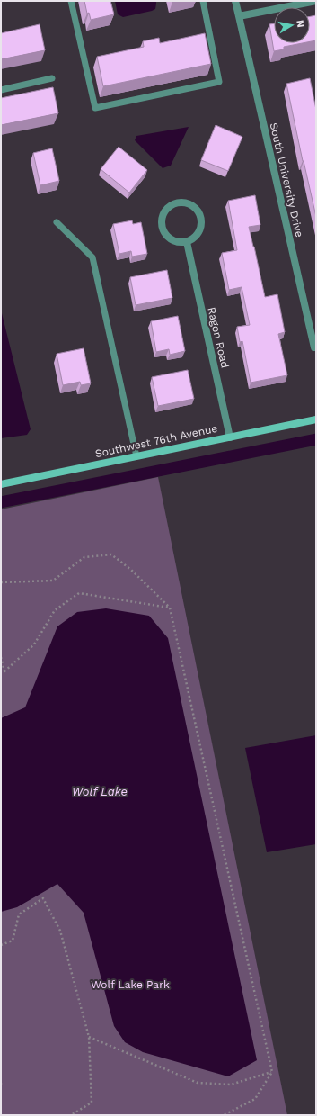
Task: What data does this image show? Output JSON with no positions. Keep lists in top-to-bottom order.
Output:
{
  "streets": {
    "street": ["South University Drive", "Ragon Road", "Southwest 76th Avenue"]
  },
  "crossings": [
    ["Ragon Road", "Southwest 76th Avenue"]
  ],
  "water": ["Wolf Lake"],
  "parks": ["Wolf Lake Park"],
  "north": "right"
}
